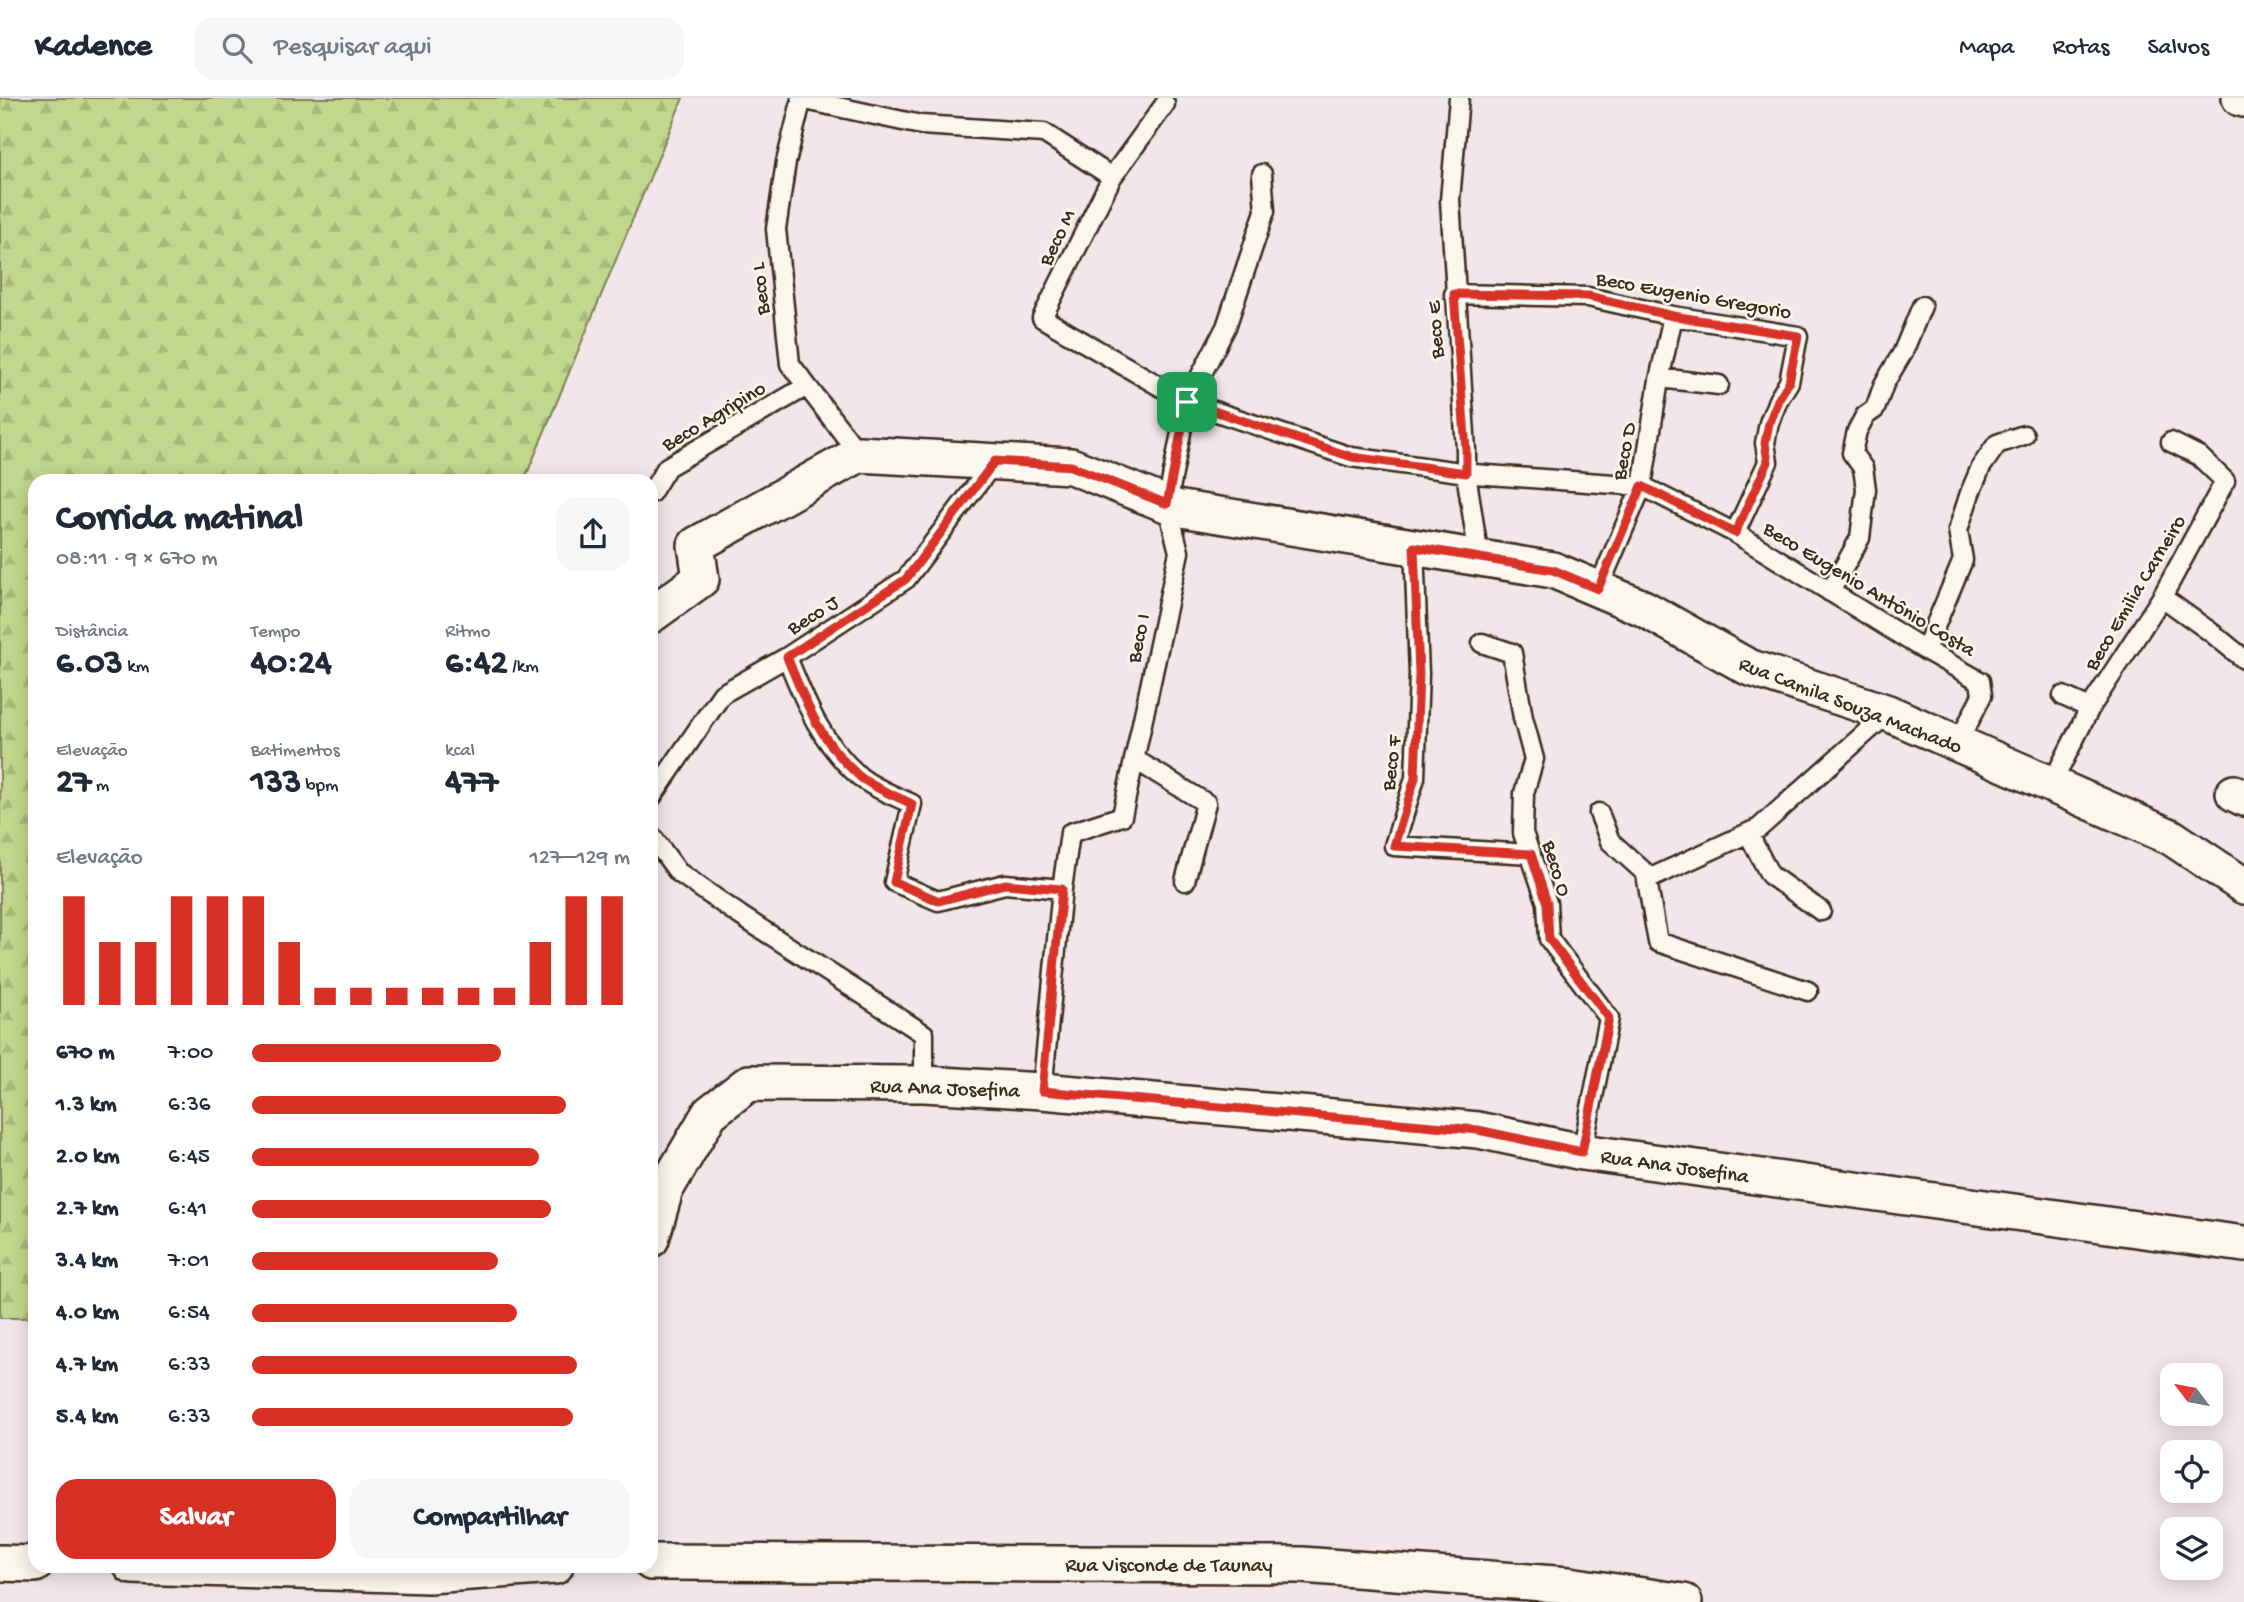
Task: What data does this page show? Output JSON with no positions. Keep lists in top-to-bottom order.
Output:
{
  "streets": {
    "street": ["Rua Camila Souza Machado", "Rua Ana Josefina", "Rua Visconde de Taunay"],
    "lane": [
      "Beco M",
      "Beco L",
      "Beco Eugenio Gregorio",
      "Beco E",
      "Beco Agripino",
      "Beco D",
      "Beco Eugenio Antônio Costa",
      "Beco Emilia Carneiro",
      "Beco J",
      "Beco I",
      "Beco F",
      "Beco O"
    ]
  },
  "crossings": [
    ["Beco M", "Beco Eugenio Antônio Costa"],
    ["Beco L", "Beco Agripino"],
    ["Beco L", "Rua Camila Souza Machado"],
    ["Beco Eugenio Gregorio", "Beco E"],
    ["Beco Eugenio Gregorio", "Beco D"],
    ["Beco Eugenio Gregorio", "Beco Eugenio Antônio Costa"],
    ["Beco E", "Beco Eugenio Antônio Costa"],
    ["Beco E", "Rua Camila Souza Machado"],
    ["Beco D", "Beco Eugenio Antônio Costa"],
    ["Beco D", "Rua Camila Souza Machado"],
    ["Beco Eugenio Antônio Costa", "Beco I"],
    ["Beco Eugenio Antônio Costa", "Rua Camila Souza Machado"],
    ["Beco Emilia Carneiro", "Rua Camila Souza Machado"],
    ["Beco J", "Rua Camila Souza Machado"],
    ["Beco I", "Rua Camila Souza Machado"],
    ["Beco I", "Rua Ana Josefina"],
    ["Rua Camila Souza Machado", "Beco F"],
    ["Beco F", "Beco O"],
    ["Beco O", "Rua Ana Josefina"]
  ],
  "north": "top left",
  "page": {
    "header": "Kadence",
    "search": "Pesquisar aqui",
    "nav": ["Mapa", "Rotas", "Salvos"],
    "heading": ["Corrida matinal", "08:11 · 9 × 670 m"],
    "stats": [
      ["Distância", "6.03 km"],
      ["Tempo", "40:24"],
      ["Ritmo", "6:42 /km"],
      ["Elevação", "27 m"],
      ["Batimentos", "133 bpm"],
      ["kcal", "477"]
    ],
    "chart": ["Elevação", "127–129 m"],
    "list": [
      {
        "name": "670 m",
        "note": "7:00"
      },
      {
        "name": "1.3 km",
        "note": "6:36"
      },
      {
        "name": "2.0 km",
        "note": "6:45"
      },
      {
        "name": "2.7 km",
        "note": "6:41"
      },
      {
        "name": "3.4 km",
        "note": "7:01"
      },
      {
        "name": "4.0 km",
        "note": "6:54"
      },
      {
        "name": "4.7 km",
        "note": "6:33"
      },
      {
        "name": "5.4 km",
        "note": "6:33"
      }
    ],
    "buttons": ["Salvar", "Compartilhar"]
  }
}
